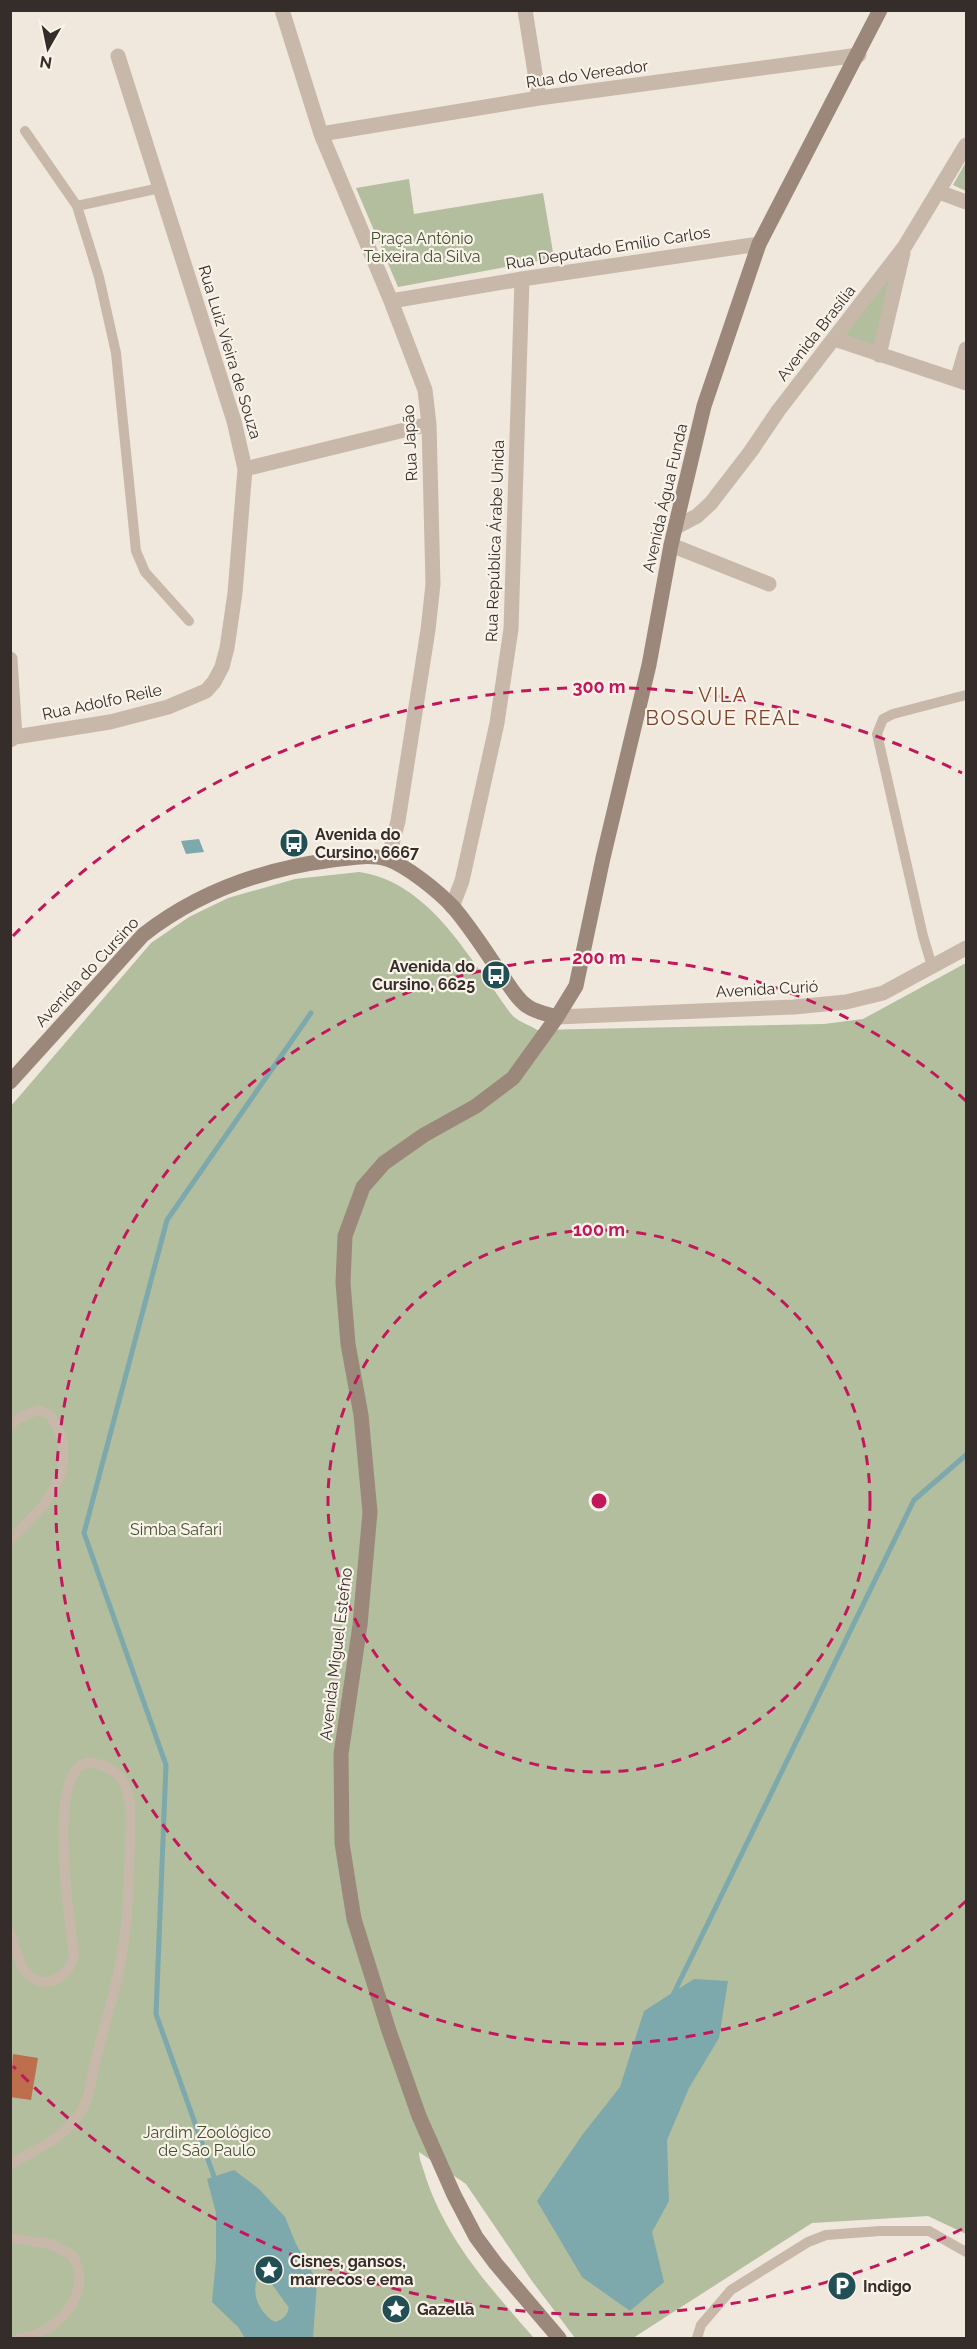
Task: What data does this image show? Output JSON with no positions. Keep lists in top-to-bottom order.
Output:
{
  "streets": {
    "main road": ["Avenida Água Funda", "Avenida do Cursino", "Avenida Miguel Estefno"],
    "street": [
      "Rua do Vereador",
      "Rua Deputado Emílio Carlos",
      "Avenida Brasília",
      "Rua Luiz Vieira de Souza",
      "Rua Japão",
      "Rua República Árabe Unida",
      "Rua Adolfo Reile",
      "Avenida Curió"
    ]
  },
  "crossings": [
    ["Rua do Vereador", "Rua Japão"],
    ["Rua do Vereador", "Avenida Água Funda"],
    ["Rua Deputado Emílio Carlos", "Rua Japão"],
    ["Rua Deputado Emílio Carlos", "Avenida Água Funda"],
    ["Rua Deputado Emílio Carlos", "Rua República Árabe Unida"],
    ["Avenida Brasília", "Avenida Água Funda"],
    ["Rua Luiz Vieira de Souza", "Rua Adolfo Reile"],
    ["Rua Japão", "Avenida do Cursino"],
    ["Avenida Água Funda", "Avenida do Cursino"],
    ["Avenida Água Funda", "Avenida Curió"],
    ["Avenida Água Funda", "Avenida Miguel Estefno"],
    ["Rua República Árabe Unida", "Avenida do Cursino"],
    ["Avenida do Cursino", "Avenida Curió"],
    ["Avenida do Cursino", "Avenida Miguel Estefno"],
    ["Avenida Curió", "Avenida Miguel Estefno"]
  ],
  "districts": ["VILA BOSQUE REAL"],
  "parks": ["Praça Antônio Teixeira da Silva", "Simba Safari", "Jardim Zoológico de São Paulo"],
  "places": {
    "bus stop": ["Avenida do Cursino, 6667", "Avenida do Cursino, 6625"],
    "place": ["Cisnes, gansos, marrecos e ema", "Gazella"],
    "parking": ["Indigo"]
  },
  "north": "bottom",
  "rings": ["300 m", "200 m", "100 m"]
}
